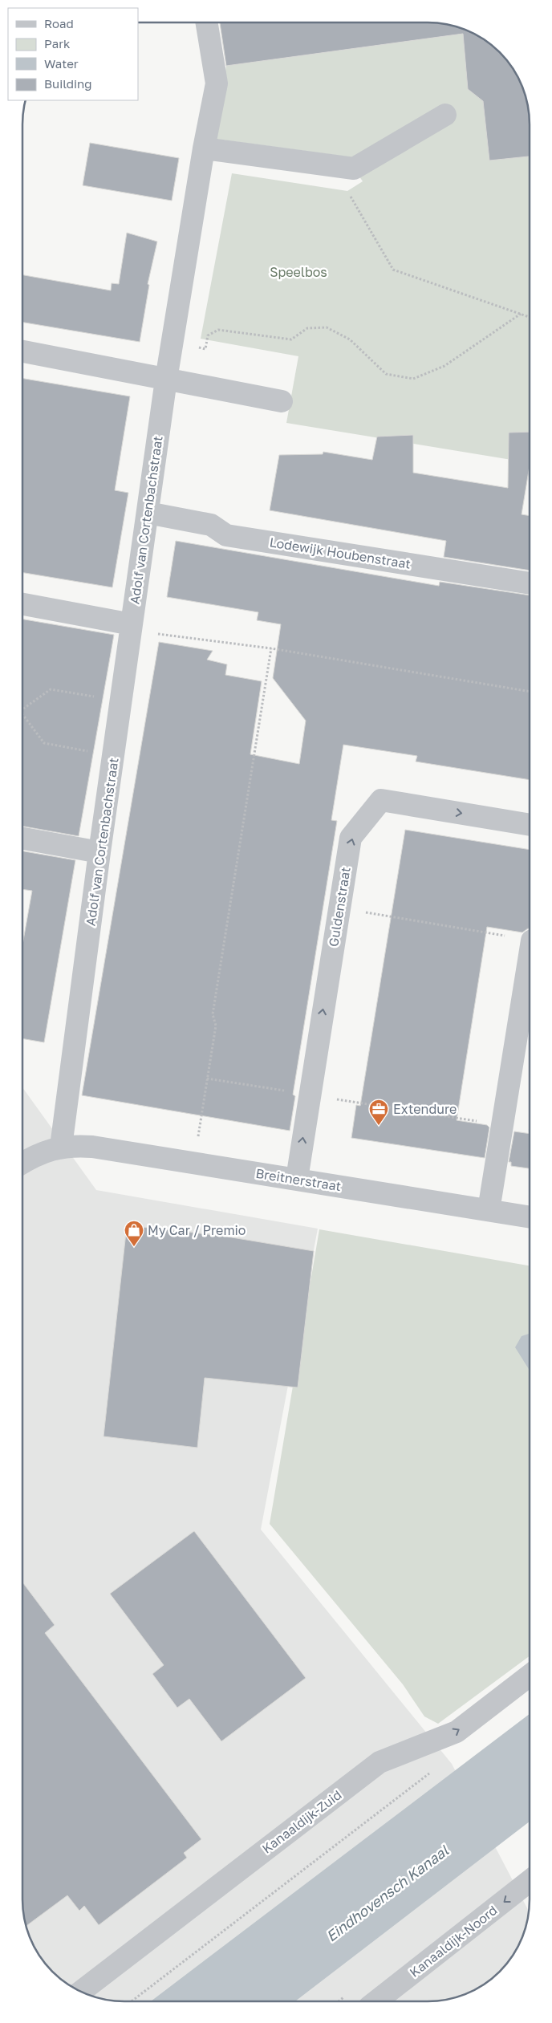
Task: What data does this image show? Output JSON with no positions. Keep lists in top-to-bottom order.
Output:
{
  "streets": {
    "street": [
      "Adolf van Cortenbachstraat",
      "Lodewijk Houbenstraat",
      "Guldenstraat",
      "Breitnerstraat",
      "Kanaaldijk-Zuid",
      "Kanaaldijk-Noord"
    ]
  },
  "crossings": [
    ["Adolf van Cortenbachstraat", "Lodewijk Houbenstraat"],
    ["Adolf van Cortenbachstraat", "Breitnerstraat"],
    ["Guldenstraat", "Breitnerstraat"]
  ],
  "one_way": ["Kanaaldijk-Zuid", "Kanaaldijk-Noord"],
  "water": ["Eindhovensch Kanaal"],
  "parks": ["Speelbos"],
  "places": {
    "office": ["Extendure"],
    "shop": ["My Car / Premio"]
  },
  "legend": [
    "Road",
    "Park",
    "Water",
    "Building"
  ]
}
